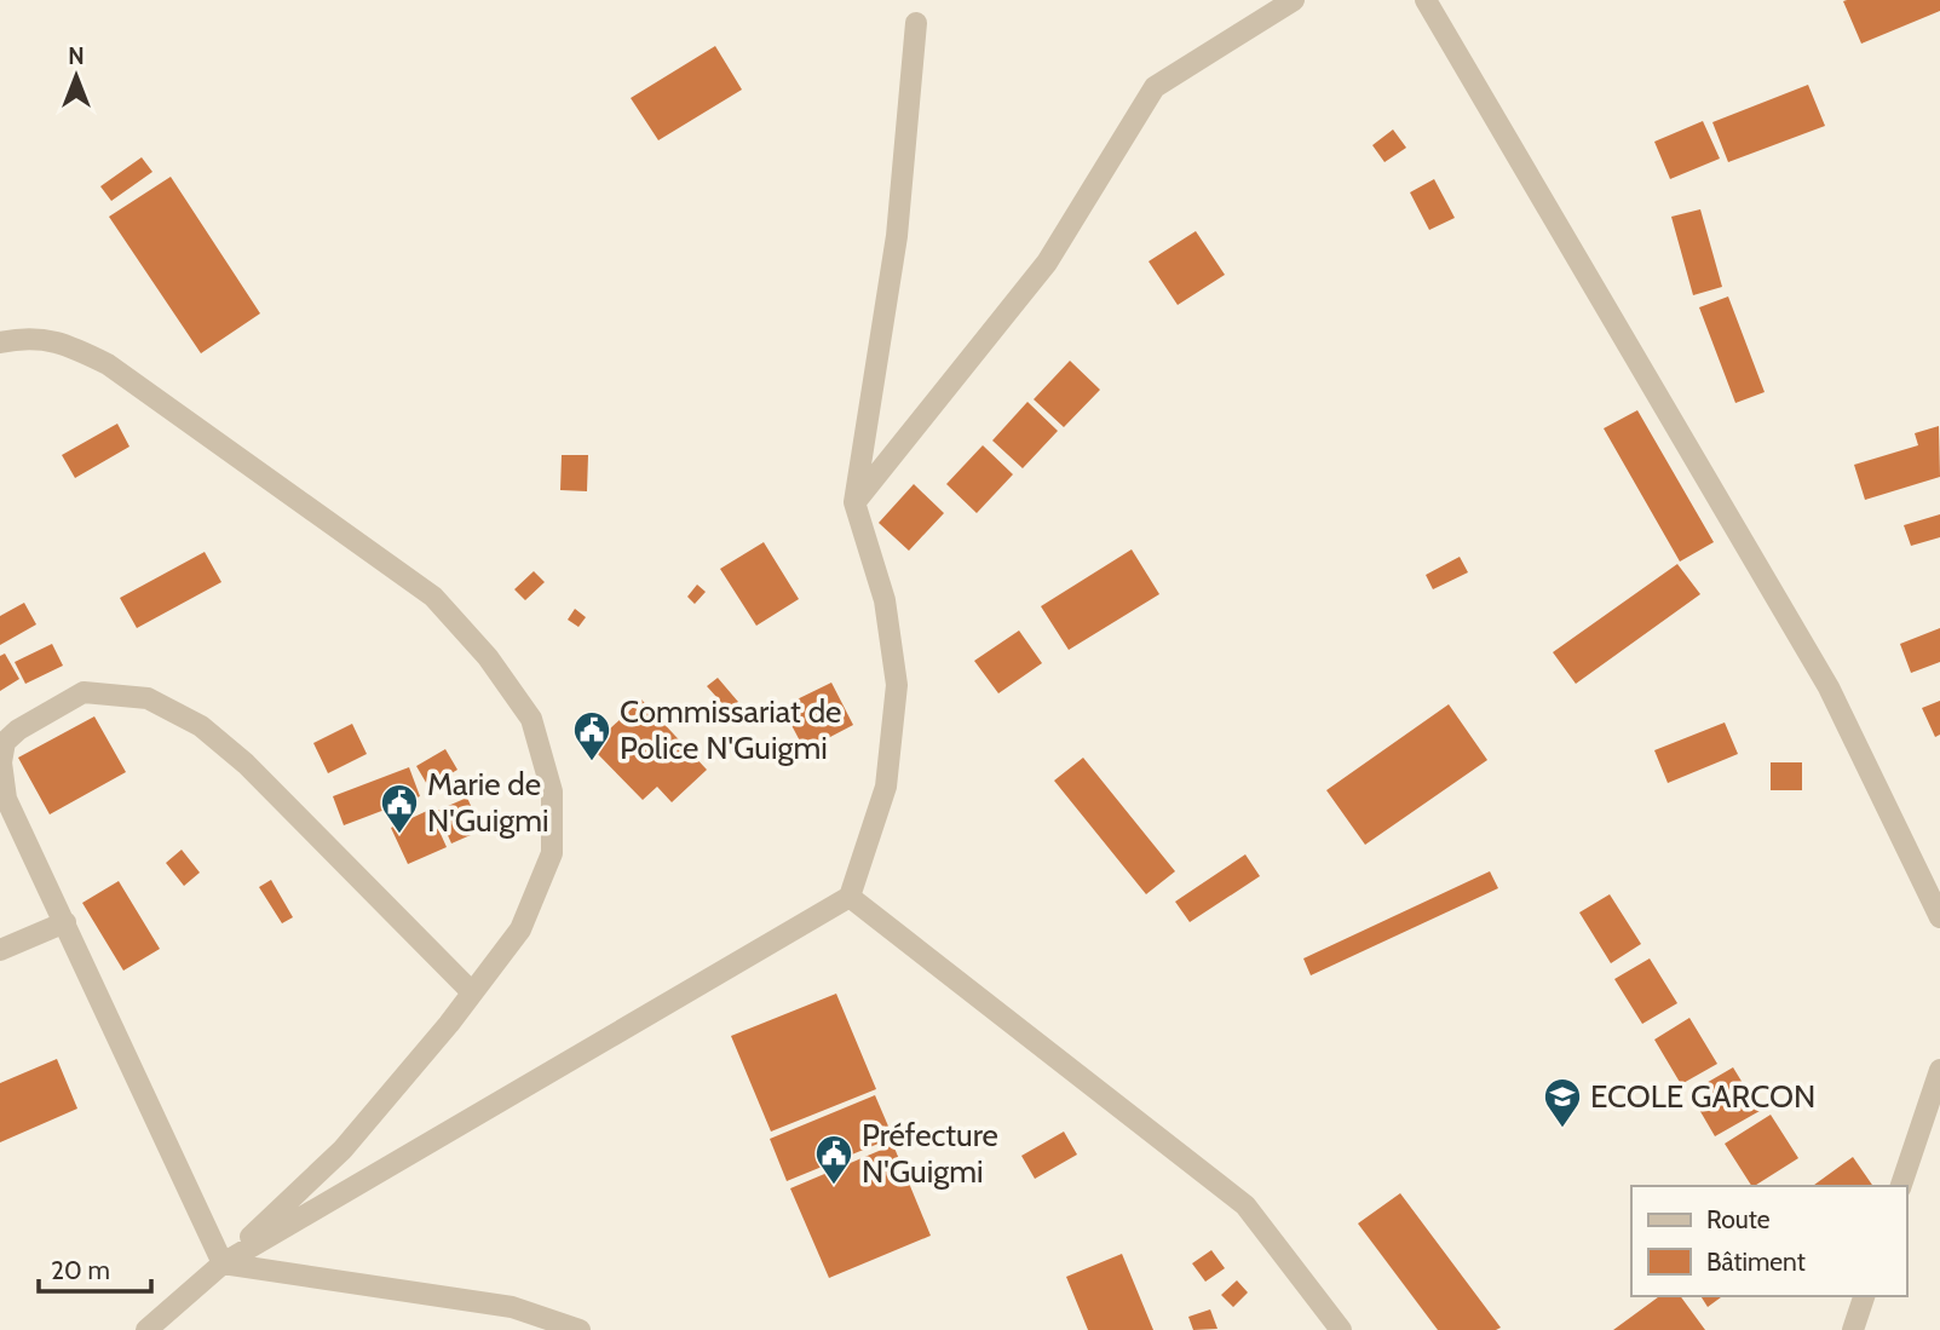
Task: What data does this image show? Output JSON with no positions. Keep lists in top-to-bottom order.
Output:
{
  "places": {
    "public building": ["Commissariat de Police N'Guigmi", "Marie de N'Guigmi", "Préfecture N'Guigmi"],
    "school or university": ["ECOLE GARCON"]
  },
  "legend": ["Route", "Bâtiment"],
  "scale_bar": "20 m",
  "north": "top"
}
